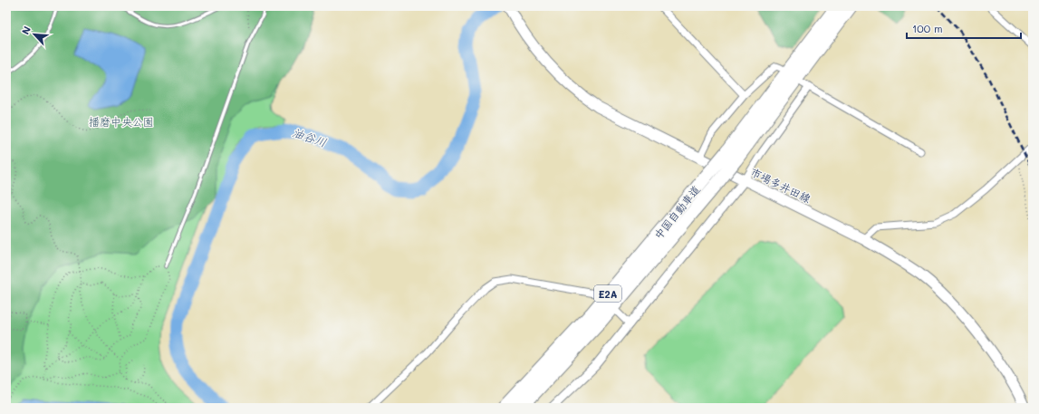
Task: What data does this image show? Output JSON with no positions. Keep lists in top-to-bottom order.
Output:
{
  "streets": {
    "highway": ["中国自動車道", "E2A"],
    "main road": ["市場多井田線"]
  },
  "water": ["油谷川"],
  "parks": ["播磨中央公園"],
  "scale_bar": "100 m",
  "north": "top left"
}
